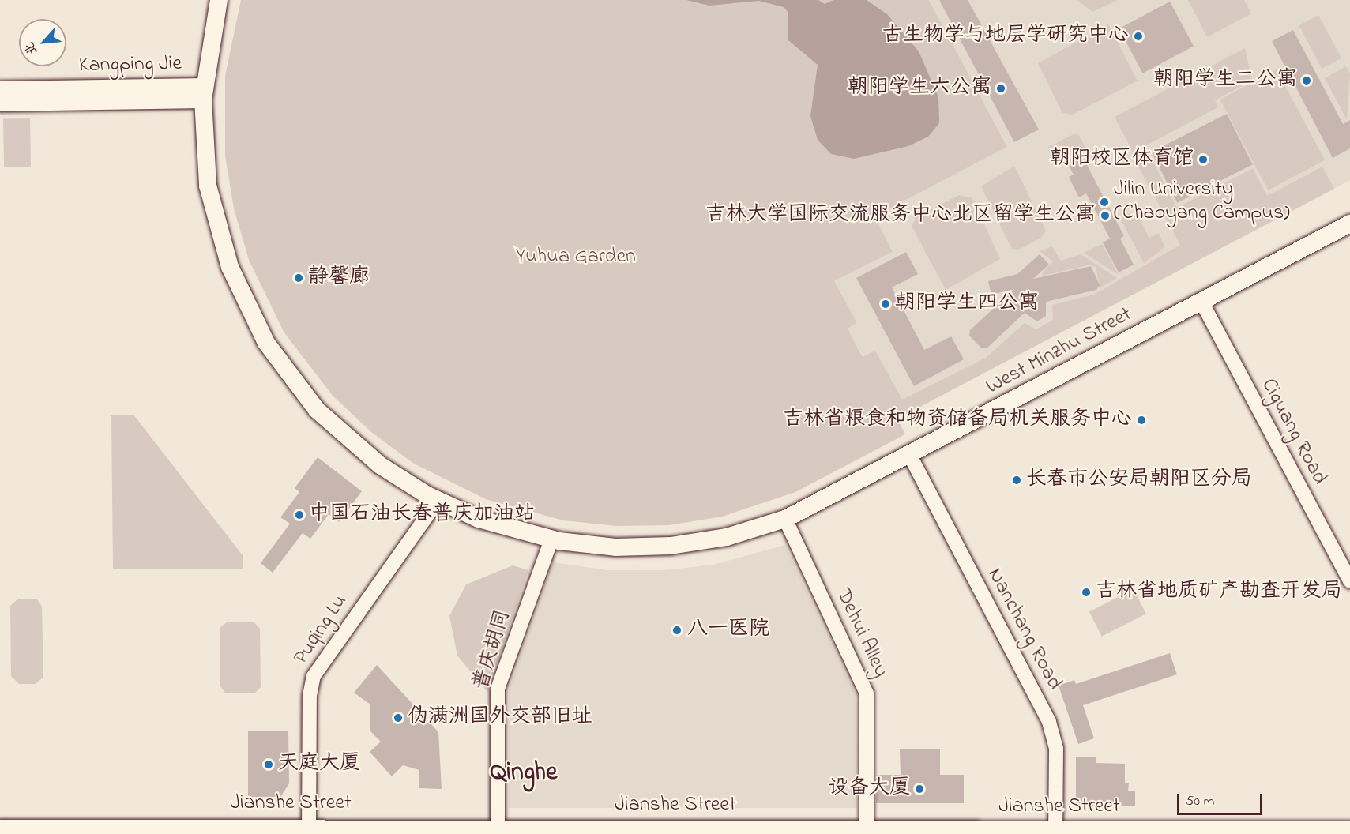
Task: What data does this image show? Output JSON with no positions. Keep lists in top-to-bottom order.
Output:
{
  "streets": {
    "main road": ["Kangping Jie", "West Minzhu Street", "Jianshe Street"],
    "street": [
      "Ciguang Road",
      "Nanchang Road",
      "Puqing Lu",
      "Dehui Alley",
      "普庆胡同"
    ]
  },
  "crossings": [
    ["Kangping Jie", "West Minzhu Street"],
    ["West Minzhu Street", "Ciguang Road"],
    ["West Minzhu Street", "Nanchang Road"],
    ["West Minzhu Street", "Puqing Lu"],
    ["West Minzhu Street", "Dehui Alley"],
    ["West Minzhu Street", "普庆胡同"],
    ["Nanchang Road", "Jianshe Street"],
    ["Puqing Lu", "Jianshe Street"],
    ["Dehui Alley", "Jianshe Street"],
    ["普庆胡同", "Jianshe Street"]
  ],
  "districts": ["Qinghe"],
  "parks": ["Yuhua Garden"],
  "places": [
    "古生物学与地层学研究中心",
    "朝阳学生二公寓",
    "朝阳学生六公寓",
    "朝阳校区体育馆",
    "Jilin University (Chaoyang Campus)",
    "吉林大学国际交流服务中心北区留学生公寓",
    "静馨廊",
    "朝阳学生四公寓",
    "吉林省粮食和物资储备局机关服务中心",
    "长春市公安局朝阳区分局",
    "中国石油长春普庆加油站",
    "吉林省地质矿产勘查开发局",
    "八一医院",
    "伪满洲国外交部旧址",
    "天庭大厦",
    "设备大厦"
  ],
  "scale_bar": "50 m",
  "north": "bottom left"
}
